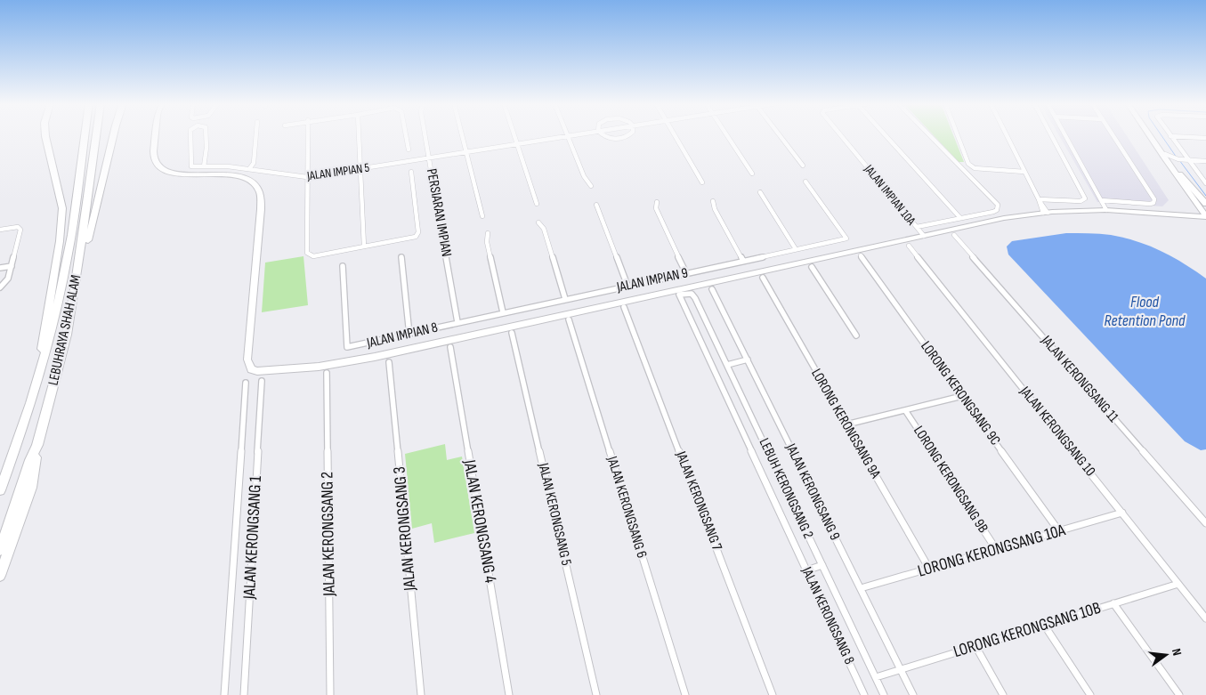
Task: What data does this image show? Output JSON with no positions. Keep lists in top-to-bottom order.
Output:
{
  "streets": {
    "highway": ["LEBUHRAYA SHAH ALAM"],
    "street": [
      "JALAN IMPIAN 5",
      "JALAN IMPIAN 10A",
      "PERSIARAN IMPIAN",
      "JALAN IMPIAN 9",
      "JALAN IMPIAN 8",
      "JALAN KERONGSANG 11",
      "LORONG KERONGSANG 9C",
      "LORONG KERONGSANG 9A",
      "JALAN KERONGSANG 10",
      "LORONG KERONGSANG 9B",
      "LEBUH KERONGSANG 2",
      "JALAN KERONGSANG 9",
      "JALAN KERONGSANG 7",
      "JALAN KERONGSANG 6",
      "JALAN KERONGSANG 5",
      "JALAN KERONGSANG 4",
      "JALAN KERONGSANG 3",
      "JALAN KERONGSANG 2",
      "JALAN KERONGSANG 1",
      "LORONG KERONGSANG 10A",
      "JALAN KERONGSANG 8",
      "LORONG KERONGSANG 10B"
    ]
  },
  "crossings": [
    ["JALAN IMPIAN 5", "PERSIARAN IMPIAN"],
    ["PERSIARAN IMPIAN", "JALAN IMPIAN 9"],
    ["PERSIARAN IMPIAN", "JALAN IMPIAN 8"],
    ["JALAN IMPIAN 9", "JALAN IMPIAN 8"],
    ["LORONG KERONGSANG 9C", "LORONG KERONGSANG 10A"],
    ["LORONG KERONGSANG 9A", "LORONG KERONGSANG 10A"],
    ["JALAN KERONGSANG 10", "LORONG KERONGSANG 10A"],
    ["JALAN KERONGSANG 10", "LORONG KERONGSANG 10B"],
    ["LORONG KERONGSANG 9B", "LORONG KERONGSANG 10A"],
    ["LEBUH KERONGSANG 2", "JALAN KERONGSANG 8"],
    ["LEBUH KERONGSANG 2", "LORONG KERONGSANG 10B"],
    ["JALAN KERONGSANG 9", "LORONG KERONGSANG 10A"],
    ["JALAN KERONGSANG 9", "LORONG KERONGSANG 10B"]
  ],
  "water": ["Flood Retention Pond"],
  "north": "right"
}
